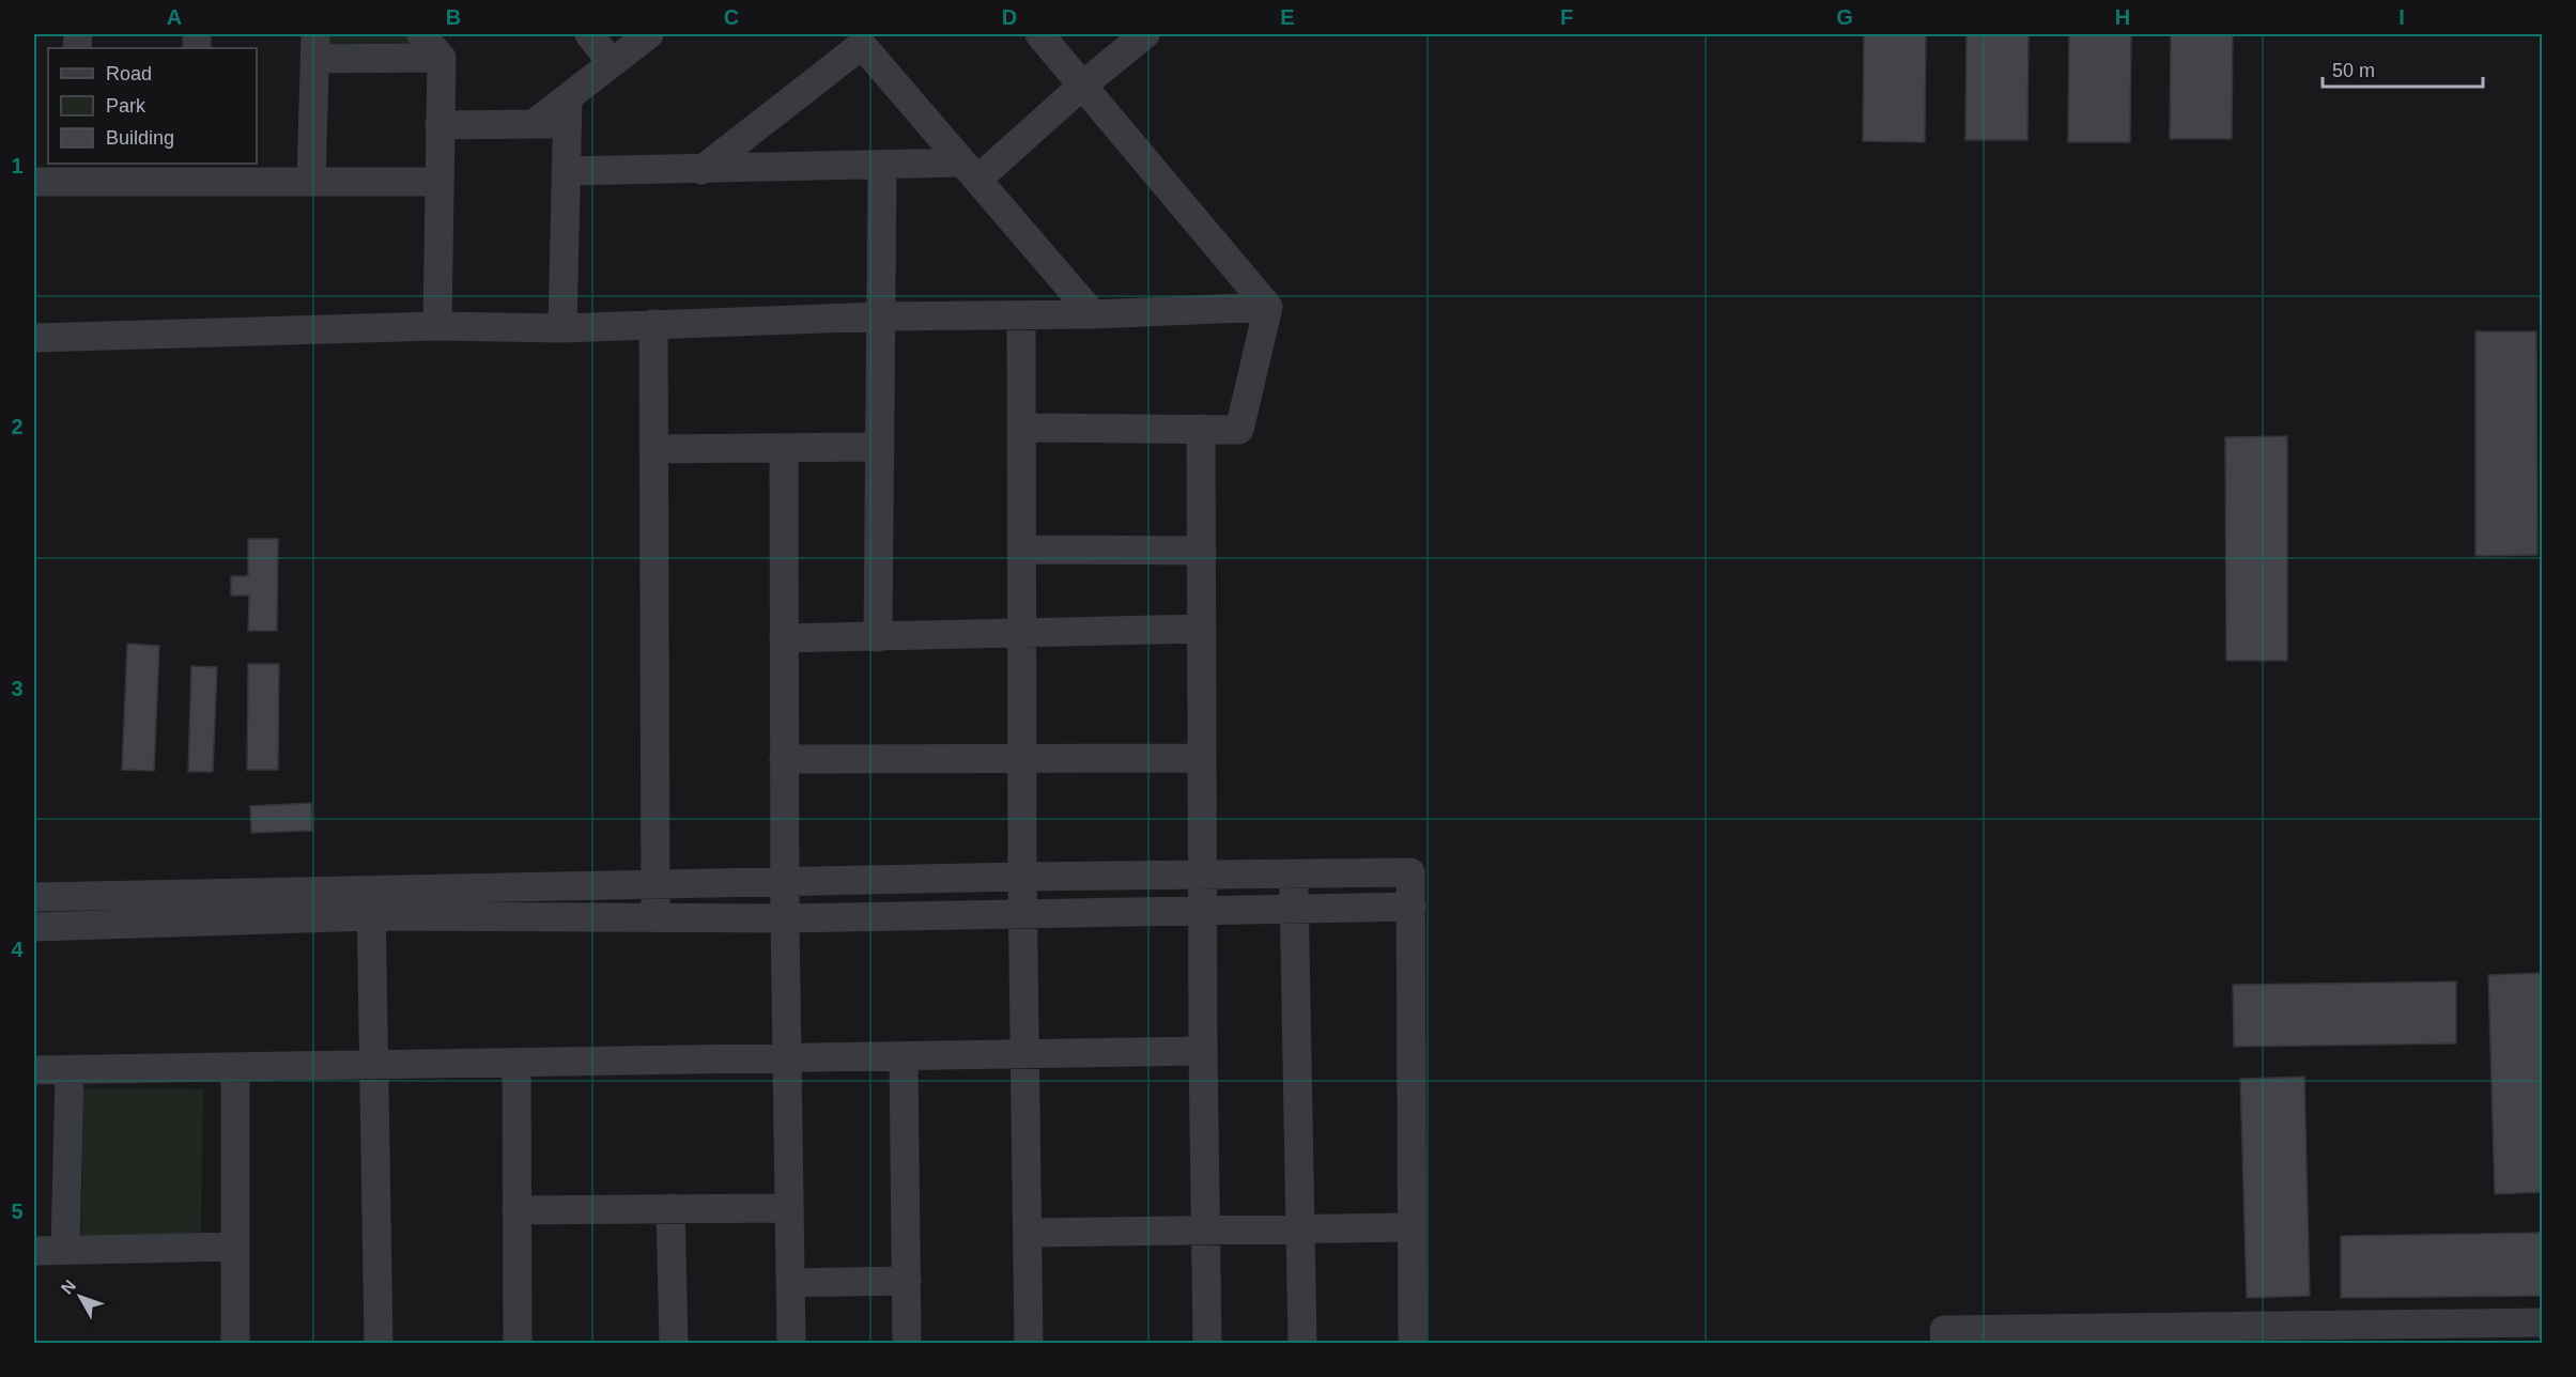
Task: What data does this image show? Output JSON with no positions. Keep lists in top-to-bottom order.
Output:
{
  "legend": ["Road", "Park", "Building"],
  "scale_bar": "50 m",
  "north": "top left",
  "grid": {
    "columns": [
      "A",
      "B",
      "C",
      "D",
      "E",
      "F",
      "G",
      "H",
      "I"
    ],
    "rows": [
      "1",
      "2",
      "3",
      "4",
      "5"
    ]
  }
}
